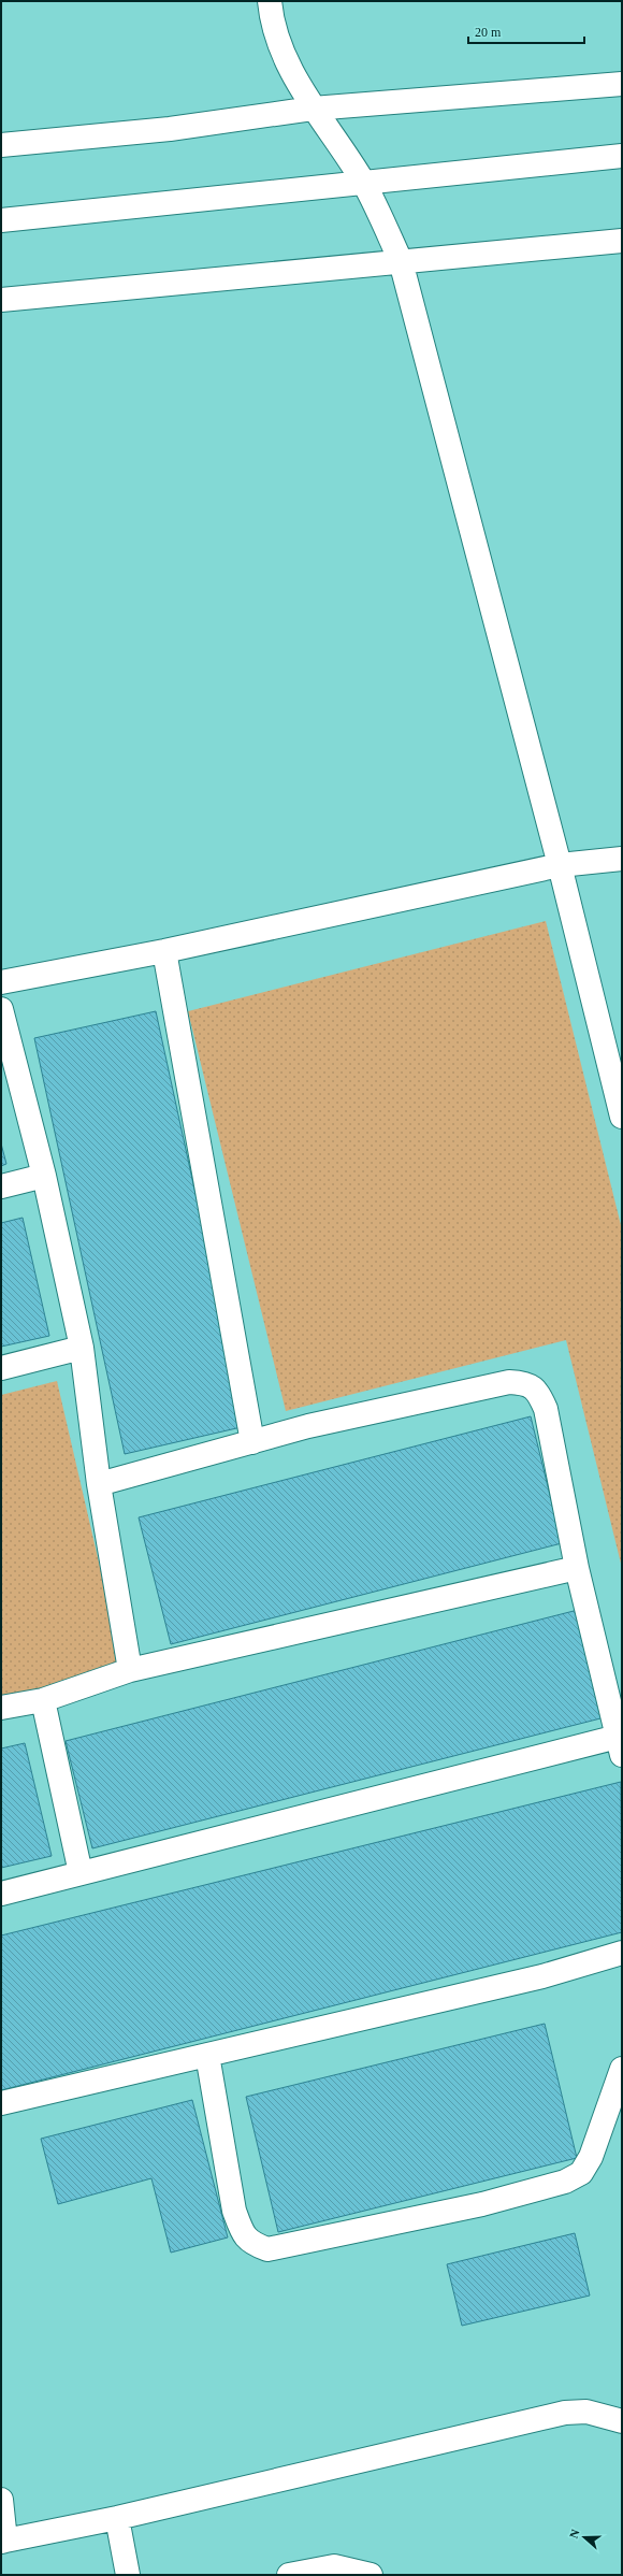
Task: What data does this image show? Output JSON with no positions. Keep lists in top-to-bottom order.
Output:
{
  "scale_bar": "20 m",
  "north": "left"
}
